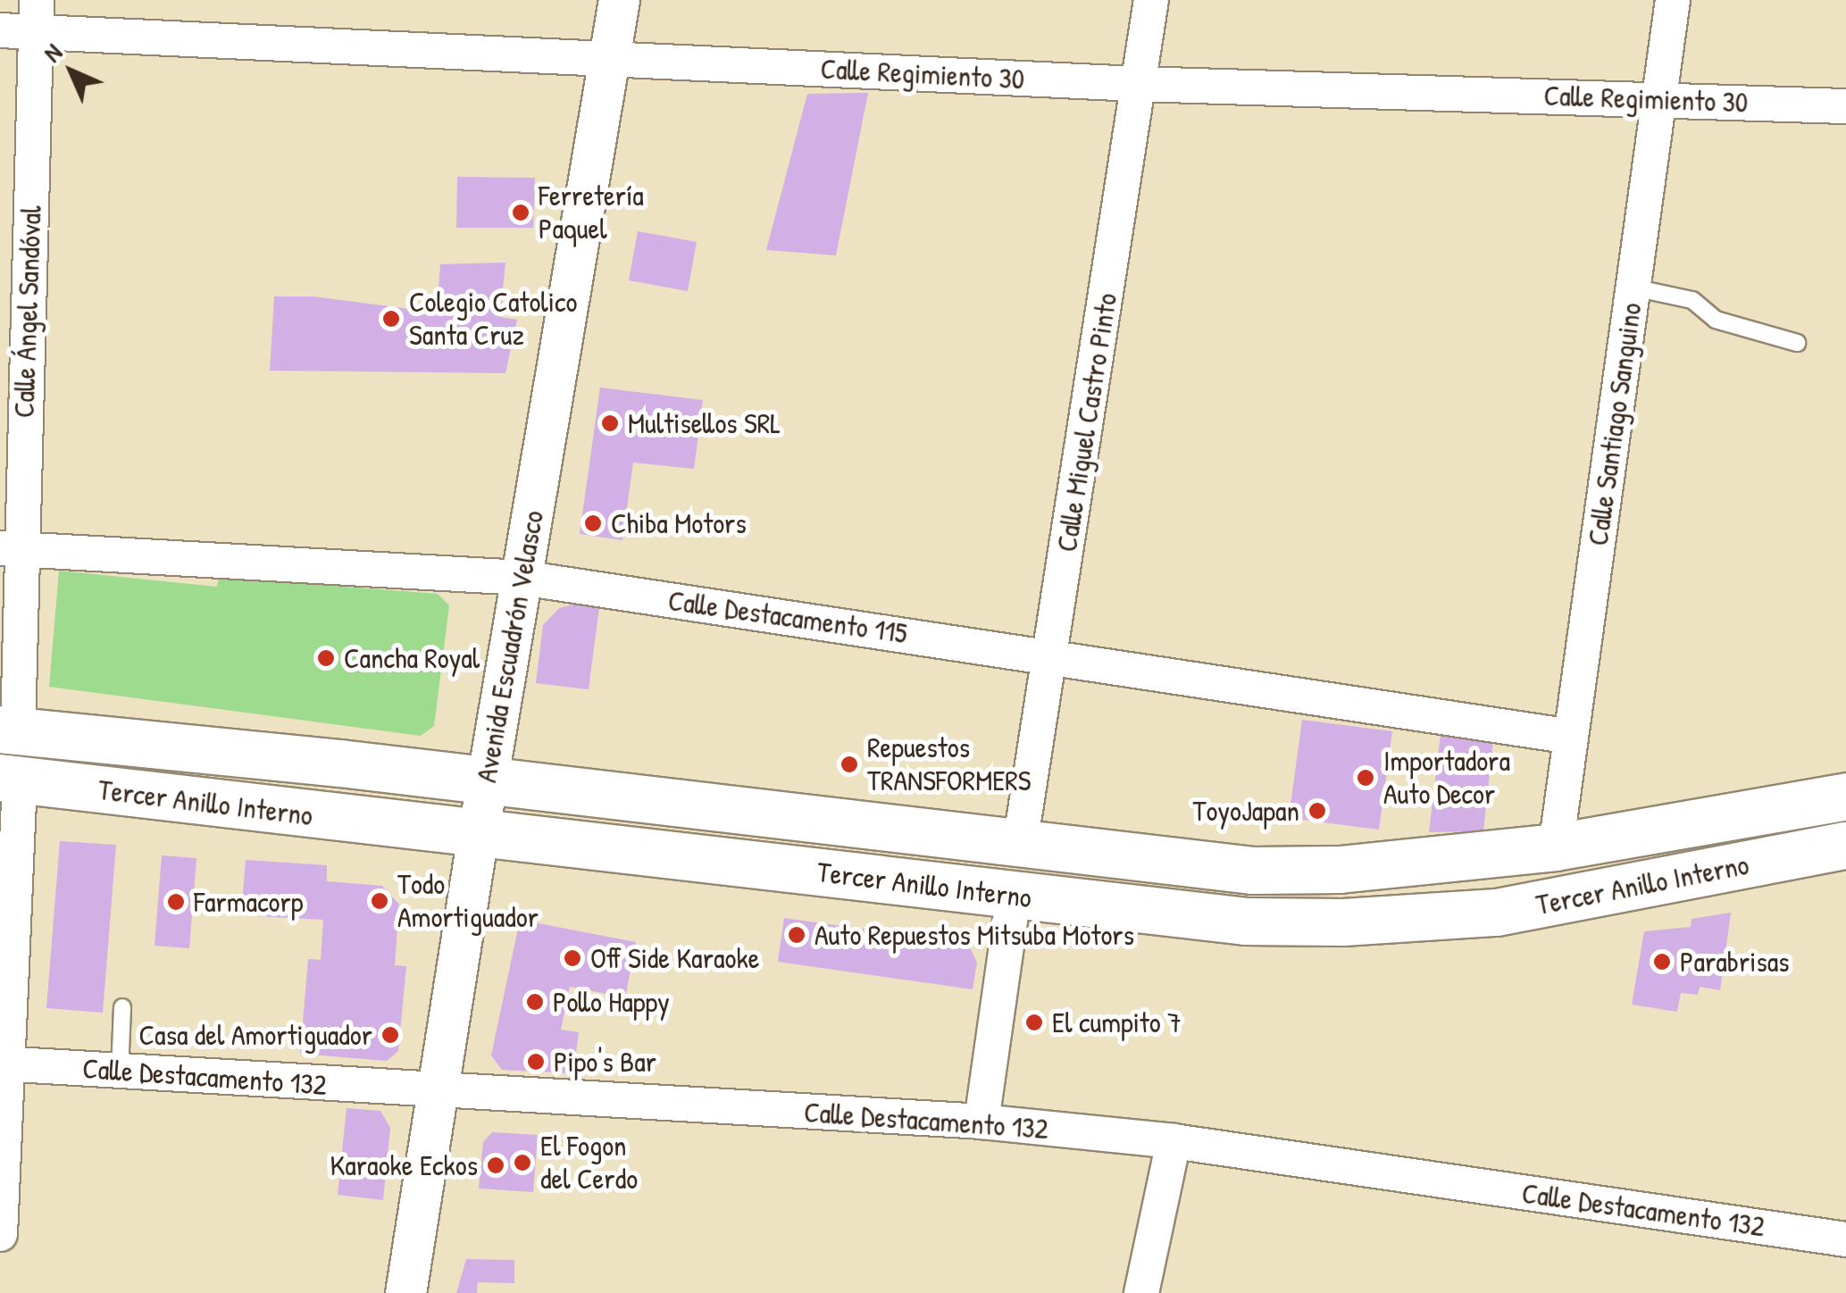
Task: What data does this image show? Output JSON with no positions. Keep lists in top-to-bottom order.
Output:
{
  "streets": {
    "main road": ["Tercer Anillo Interno"],
    "street": [
      "Calle Regimiento 30",
      "Calle Ángel Sandóval",
      "Calle Miguel Castro Pinto",
      "Calle Santiago Sanguino",
      "Calle Destacamento 115",
      "Avenida Escuadrón Velasco",
      "Calle Destacamento 132"
    ]
  },
  "crossings": [
    ["Calle Regimiento 30", "Calle Ángel Sandóval"],
    ["Calle Regimiento 30", "Calle Miguel Castro Pinto"],
    ["Calle Regimiento 30", "Calle Santiago Sanguino"],
    ["Calle Regimiento 30", "Avenida Escuadrón Velasco"],
    ["Calle Ángel Sandóval", "Calle Destacamento 115"],
    ["Calle Ángel Sandóval", "Tercer Anillo Interno"],
    ["Calle Miguel Castro Pinto", "Calle Destacamento 115"],
    ["Calle Miguel Castro Pinto", "Tercer Anillo Interno"],
    ["Calle Santiago Sanguino", "Calle Destacamento 115"],
    ["Calle Santiago Sanguino", "Tercer Anillo Interno"],
    ["Calle Destacamento 115", "Avenida Escuadrón Velasco"],
    ["Avenida Escuadrón Velasco", "Tercer Anillo Interno"],
    ["Avenida Escuadrón Velasco", "Calle Destacamento 132"]
  ],
  "places": [
    "Ferretería Paquel",
    "Colegio Catolico Santa Cruz",
    "Multisellos SRL",
    "Chiba Motors",
    "Cancha Royal",
    "Repuestos TRANSFORMERS",
    "Importadora Auto Decor",
    "ToyoJapan",
    "Todo Amortiguador",
    "Farmacorp",
    "Auto Repuestos Mitsuba Motors",
    "Off Side Karaoke",
    "Parabrisas",
    "Pollo Happy",
    "El cumpito 7",
    "Casa del Amortiguador",
    "Pipo's Bar",
    "El Fogon del Cerdo",
    "Karaoke Eckos"
  ],
  "north": "top left"
}
